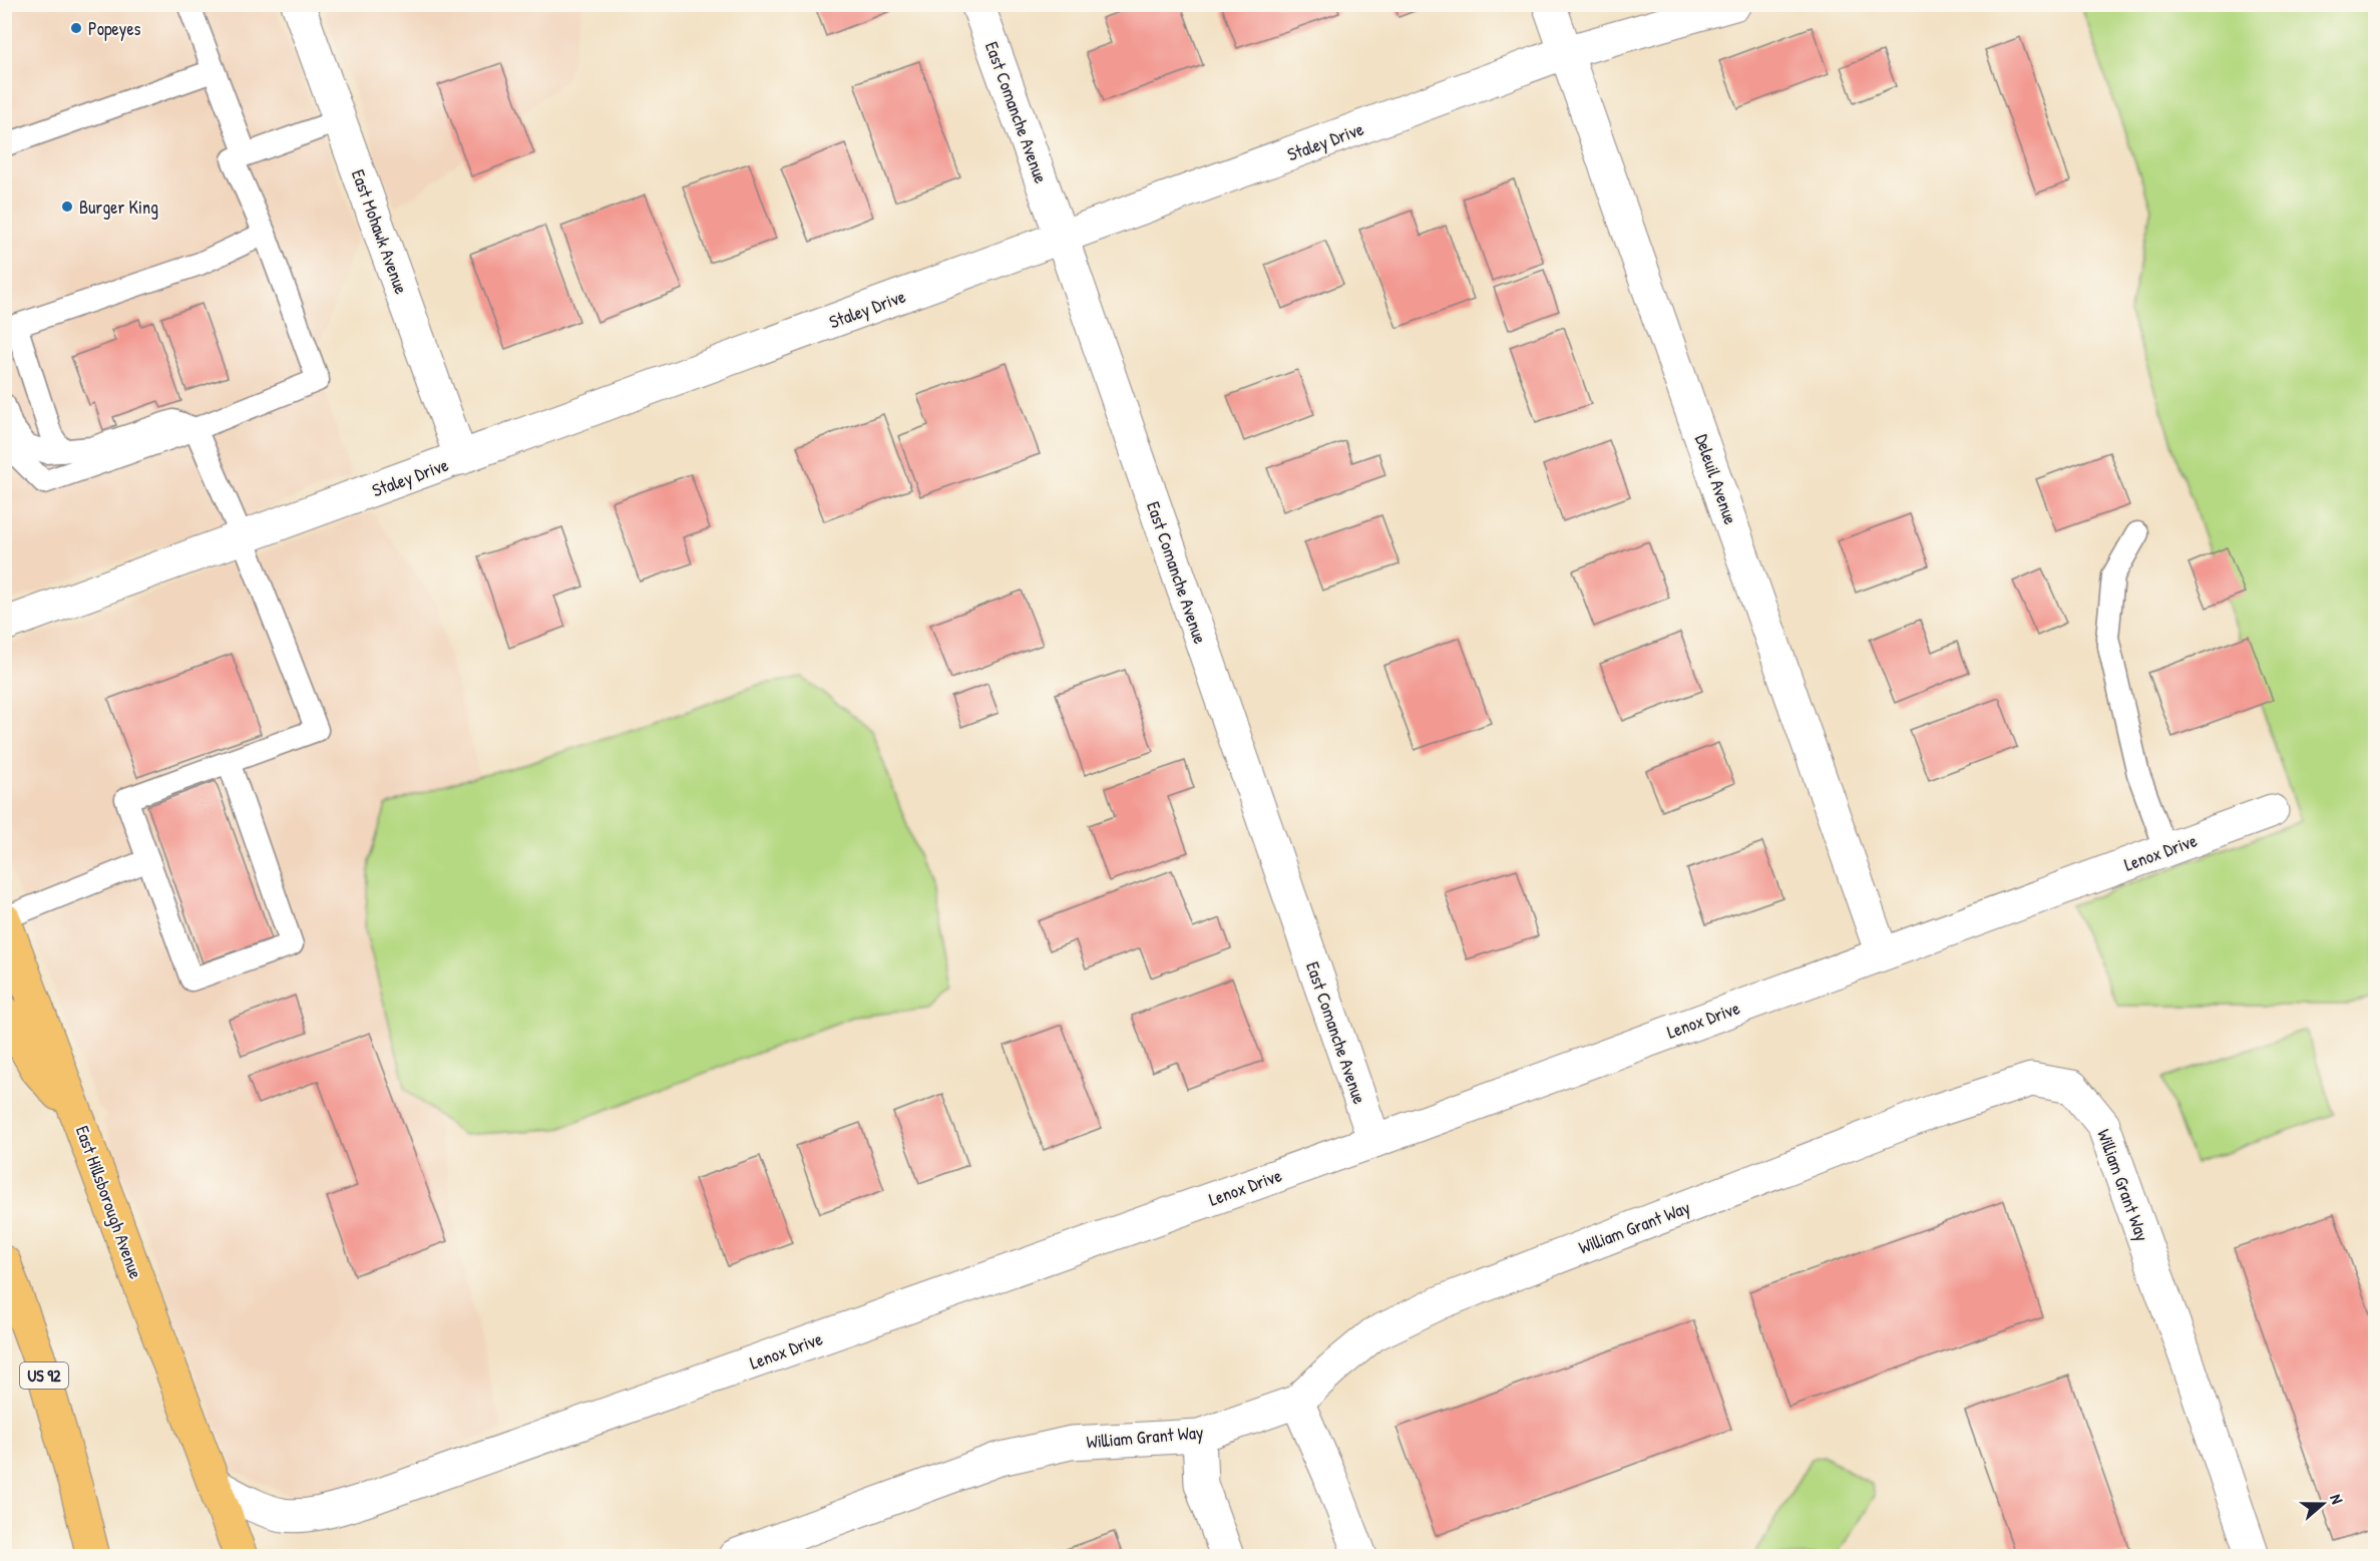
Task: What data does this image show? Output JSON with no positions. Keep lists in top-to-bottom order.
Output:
{
  "streets": {
    "main road": ["East Hillsborough Avenue", "US 92"],
    "street": [
      "East Comanche Avenue",
      "Staley Drive",
      "East Mohawk Avenue",
      "Deleuil Avenue",
      "Lenox Drive",
      "William Grant Way"
    ]
  },
  "crossings": [
    ["East Comanche Avenue", "Staley Drive"],
    ["East Comanche Avenue", "Lenox Drive"],
    ["Staley Drive", "East Mohawk Avenue"],
    ["Staley Drive", "Deleuil Avenue"],
    ["Deleuil Avenue", "Lenox Drive"],
    ["Lenox Drive", "East Hillsborough Avenue"]
  ],
  "places": ["Popeyes", "Burger King"],
  "north": "right"
}
